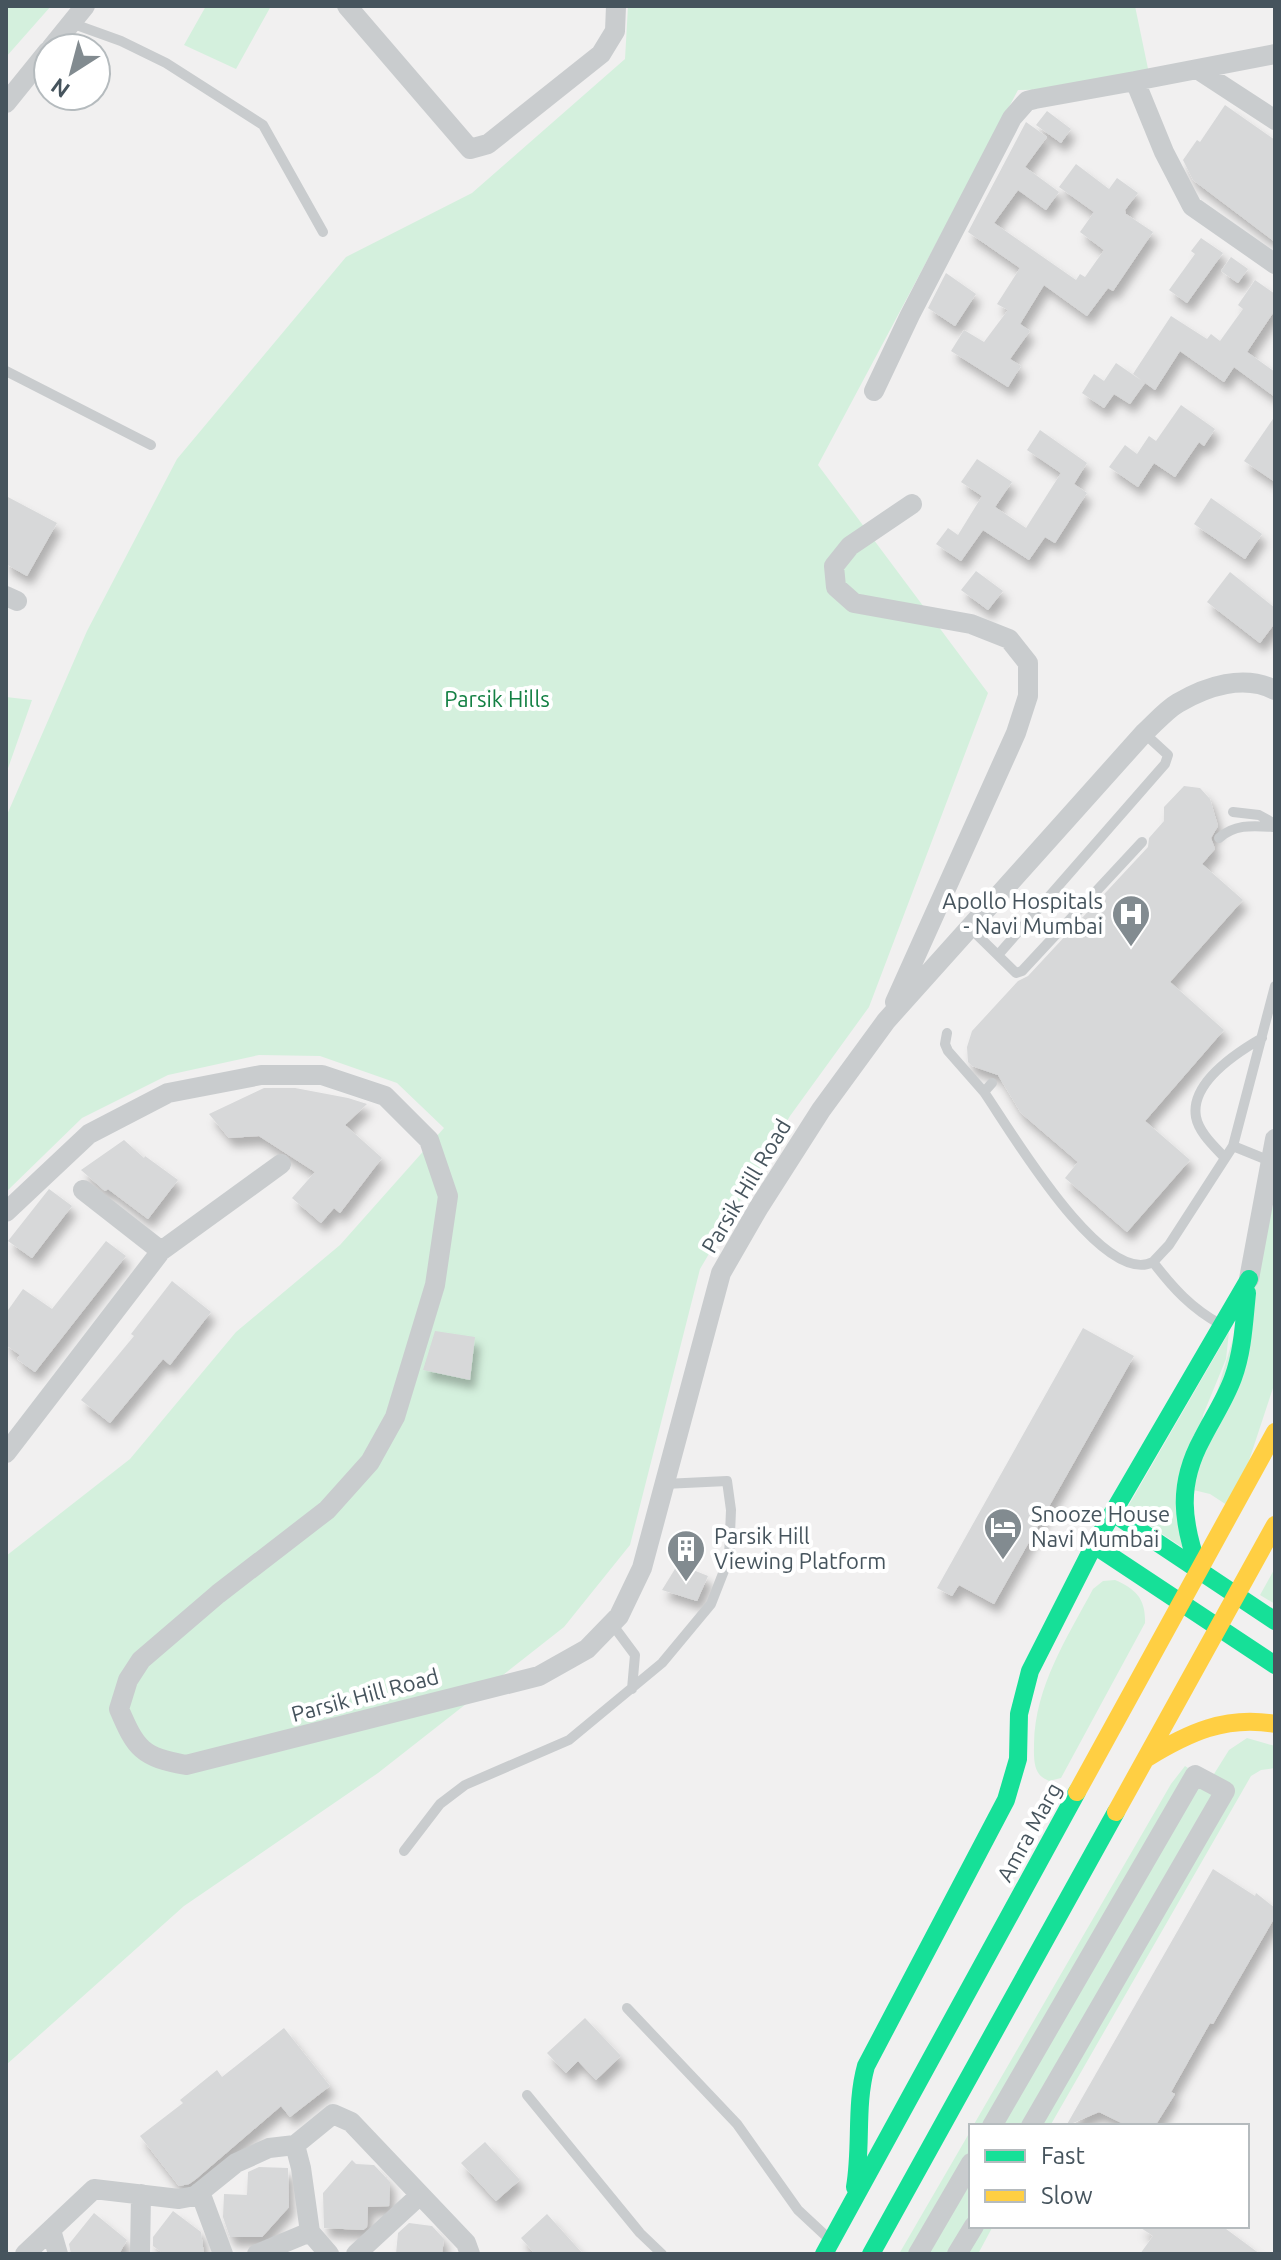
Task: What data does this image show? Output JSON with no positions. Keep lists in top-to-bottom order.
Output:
{
  "streets": {
    "main road": ["Amra Marg"],
    "street": ["Parsik Hill Road"]
  },
  "parks": ["Parsik Hills"],
  "places": {
    "hospital": ["Apollo Hospitals - Navi Mumbai"],
    "hotel": ["Snooze House Navi Mumbai"],
    "building": ["Parsik Hill Viewing Platform"]
  },
  "legend": ["Fast", "Slow"],
  "north": "bottom left"
}
